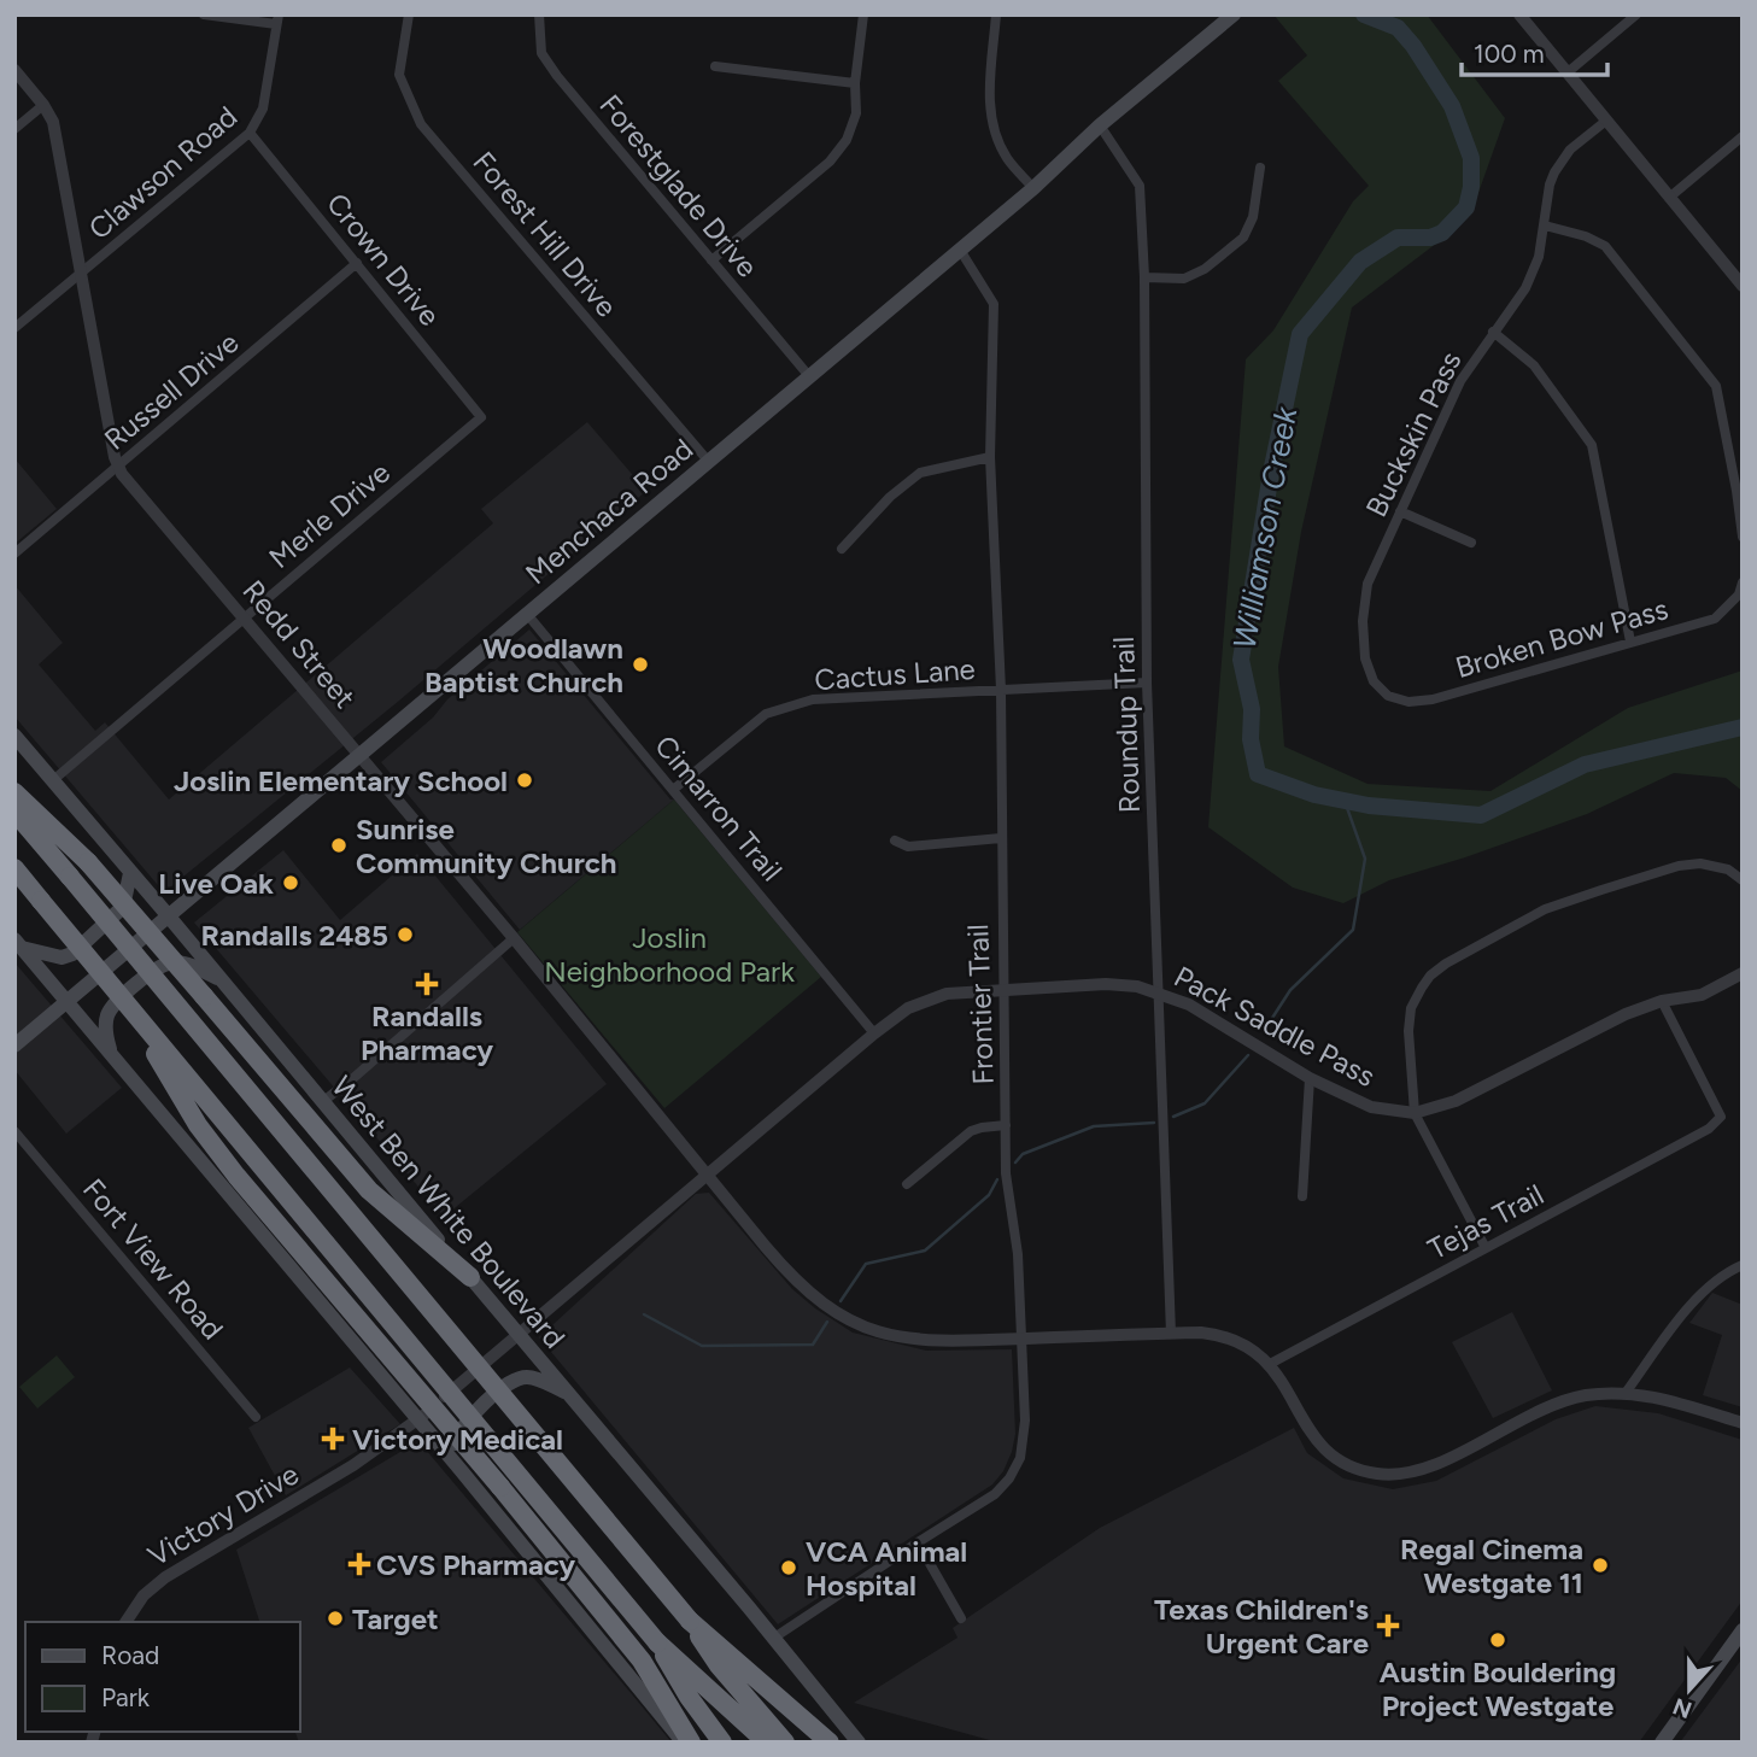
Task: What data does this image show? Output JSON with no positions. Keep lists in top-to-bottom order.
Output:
{
  "streets": {
    "main road": ["Menchaca Road", "West Ben White Boulevard"],
    "street": [
      "Clawson Road",
      "Forestglade Drive",
      "Forest Hill Drive",
      "Crown Drive",
      "Russell Drive",
      "Buckskin Pass",
      "Merle Drive",
      "Broken Bow Pass",
      "Redd Street",
      "Cactus Lane",
      "Roundup Trail",
      "Cimarron Trail",
      "Frontier Trail",
      "Pack Saddle Pass",
      "Tejas Trail",
      "Fort View Road",
      "Victory Drive"
    ]
  },
  "crossings": [
    ["Clawson Road", "Crown Drive"],
    ["Clawson Road", "Redd Street"],
    ["Forestglade Drive", "Menchaca Road"],
    ["Forest Hill Drive", "Menchaca Road"],
    ["Crown Drive", "Russell Drive"],
    ["Crown Drive", "Merle Drive"],
    ["Russell Drive", "Redd Street"],
    ["Buckskin Pass", "Broken Bow Pass"],
    ["Menchaca Road", "Redd Street"],
    ["Menchaca Road", "Roundup Trail"],
    ["Menchaca Road", "Cimarron Trail"],
    ["Menchaca Road", "Frontier Trail"],
    ["Menchaca Road", "West Ben White Boulevard"],
    ["Merle Drive", "Redd Street"],
    ["Merle Drive", "West Ben White Boulevard"],
    ["Redd Street", "Roundup Trail"],
    ["Redd Street", "Frontier Trail"],
    ["Redd Street", "Pack Saddle Pass"],
    ["Redd Street", "Tejas Trail"],
    ["Cactus Lane", "Roundup Trail"],
    ["Cactus Lane", "Cimarron Trail"],
    ["Cactus Lane", "Frontier Trail"],
    ["Roundup Trail", "Pack Saddle Pass"],
    ["Cimarron Trail", "Pack Saddle Pass"],
    ["Frontier Trail", "Pack Saddle Pass"],
    ["Frontier Trail", "West Ben White Boulevard"],
    ["Pack Saddle Pass", "West Ben White Boulevard"],
    ["Pack Saddle Pass", "Tejas Trail"],
    ["Pack Saddle Pass", "Victory Drive"],
    ["West Ben White Boulevard", "Victory Drive"]
  ],
  "water": ["Williamson Creek"],
  "parks": ["Joslin Neighborhood Park"],
  "places": {
    "other": [
      "Woodlawn Baptist Church",
      "Joslin Elementary School",
      "Sunrise Community Church",
      "Live Oak",
      "Randalls 2485",
      "Regal Cinema Westgate 11",
      "VCA Animal Hospital",
      "Target",
      "Austin Bouldering Project Westgate"
    ],
    "health": [
      "Randalls Pharmacy",
      "Victory Medical",
      "CVS Pharmacy",
      "Texas Children's Urgent Care"
    ]
  },
  "legend": ["Road", "Park"],
  "scale_bar": "100 m",
  "north": "bottom"
}
